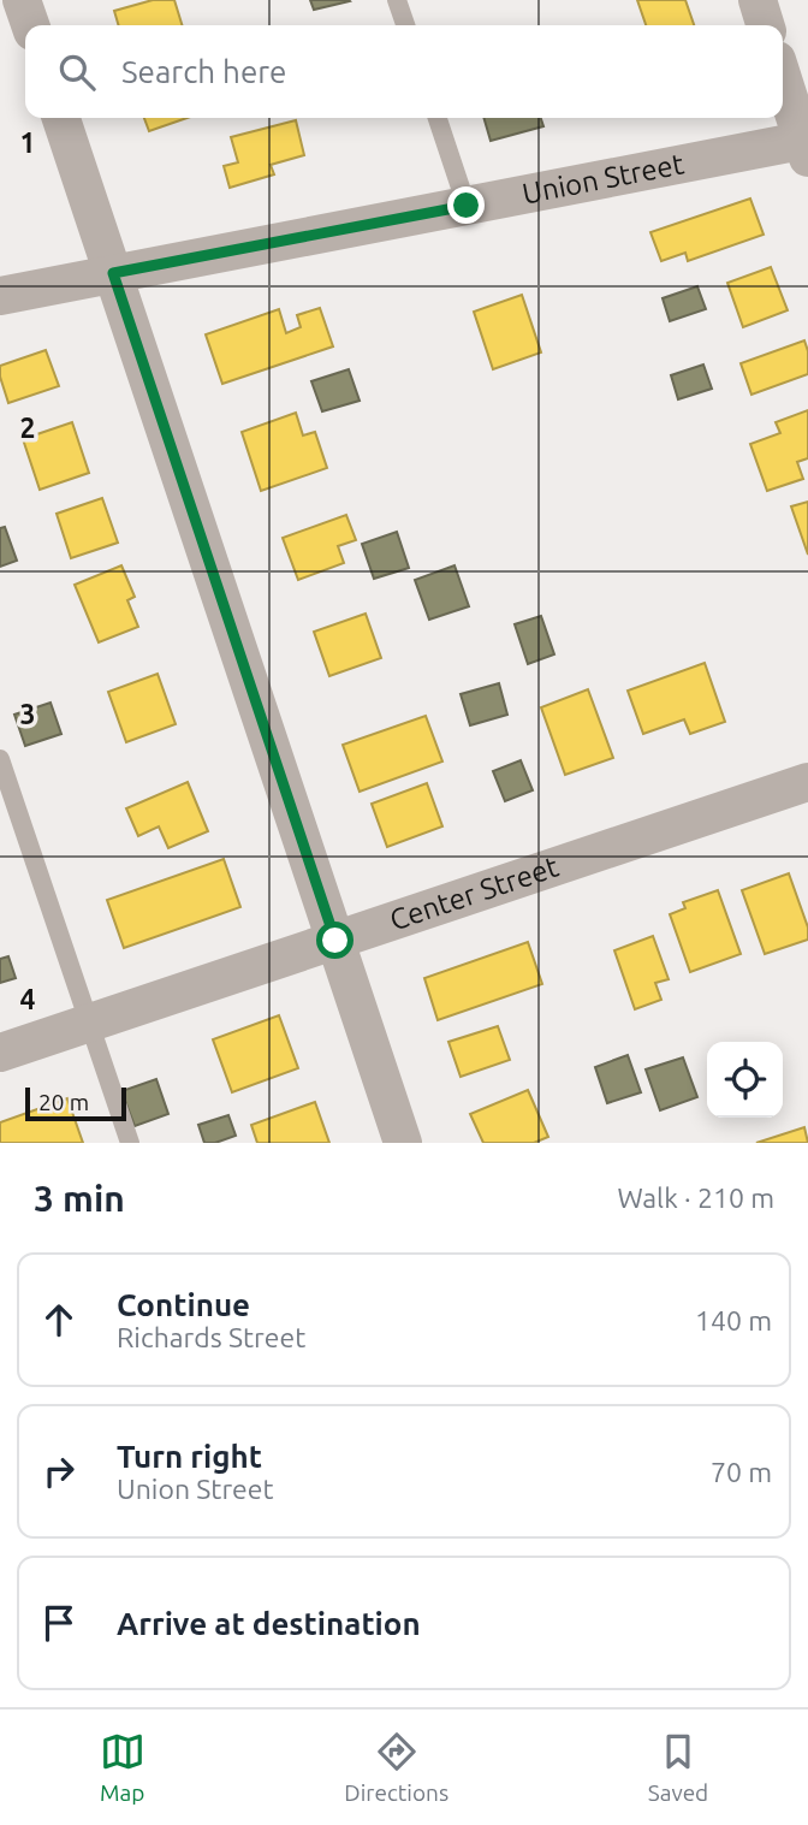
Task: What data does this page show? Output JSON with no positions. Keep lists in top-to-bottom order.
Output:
{
  "streets": {
    "street": ["Union Street", "Center Street"]
  },
  "scale_bar": "20 m",
  "page": {
    "search": "Search here",
    "scale": "20 m",
    "heading": ["3 min", "Walk · 210 m"],
    "list": [
      ["Continue", "Richards Street", "140 m"],
      ["Turn right", "Union Street", "70 m"],
      "Arrive at destination"
    ],
    "nav": ["Map", "Directions", "Saved"]
  },
  "grid": {
    "rows": [
      "1",
      "2",
      "3",
      "4"
    ]
  }
}
